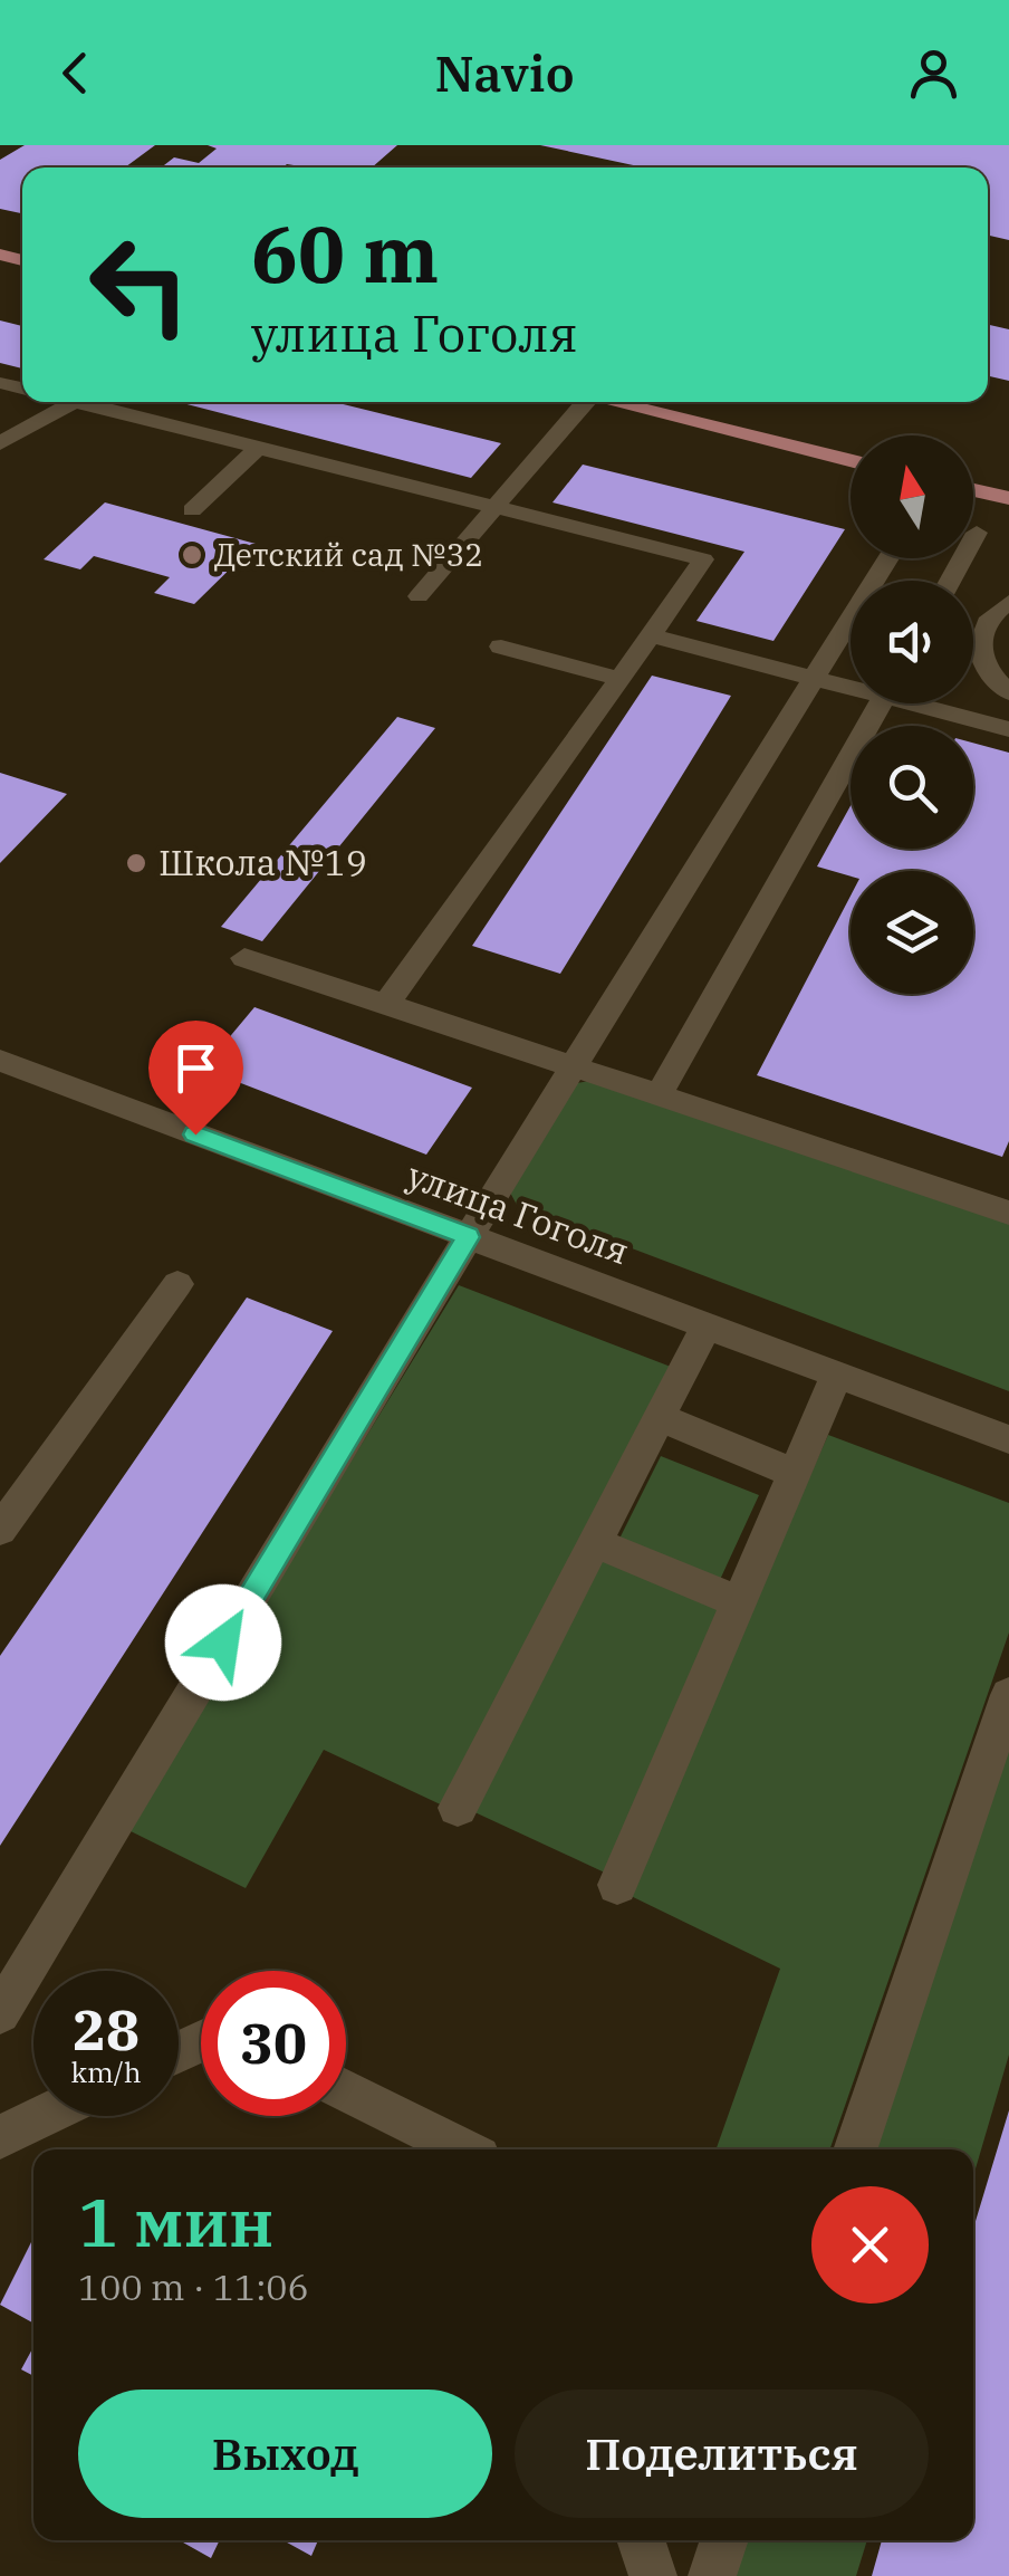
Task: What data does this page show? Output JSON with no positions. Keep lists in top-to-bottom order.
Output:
{
  "streets": {
    "street": ["улица Гоголя"]
  },
  "places": ["Детский сад №32", "Школа №19"],
  "north": "top",
  "page": {
    "header": "Navio",
    "turn": ["60 m", "улица Гоголя"],
    "speed": "28 km/h",
    "limit": "30",
    "heading": ["1 мин", "100 m · 11:06"],
    "buttons": ["Выход", "Поделиться"]
  }
}
